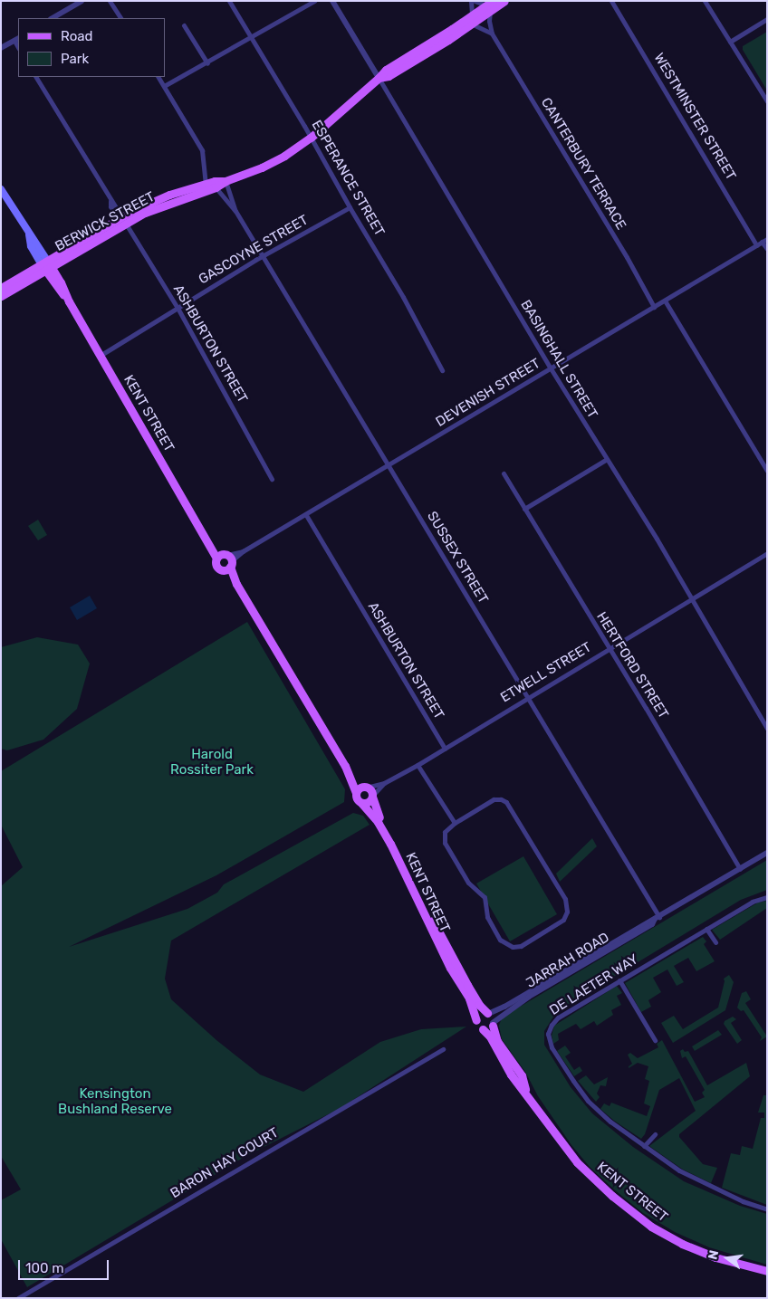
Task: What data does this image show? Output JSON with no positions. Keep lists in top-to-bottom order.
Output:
{
  "streets": {
    "main road": ["BERWICK STREET", "KENT STREET"],
    "street": [
      "WESTMINSTER STREET",
      "CANTERBURY TERRACE",
      "ESPERANCE STREET",
      "GASCOYNE STREET",
      "ASHBURTON STREET",
      "BASINGHALL STREET",
      "DEVENISH STREET",
      "SUSSEX STREET",
      "HERTFORD STREET",
      "ETWELL STREET",
      "JARRAH ROAD",
      "DE LAETER WAY",
      "BARON HAY COURT"
    ]
  },
  "crossings": [
    ["WESTMINSTER STREET", "DEVENISH STREET"],
    ["CANTERBURY TERRACE", "BERWICK STREET"],
    ["CANTERBURY TERRACE", "DEVENISH STREET"],
    ["ESPERANCE STREET", "BERWICK STREET"],
    ["ESPERANCE STREET", "GASCOYNE STREET"],
    ["BERWICK STREET", "ASHBURTON STREET"],
    ["BERWICK STREET", "BASINGHALL STREET"],
    ["BERWICK STREET", "KENT STREET"],
    ["BERWICK STREET", "SUSSEX STREET"],
    ["GASCOYNE STREET", "ASHBURTON STREET"],
    ["GASCOYNE STREET", "KENT STREET"],
    ["GASCOYNE STREET", "SUSSEX STREET"],
    ["ASHBURTON STREET", "DEVENISH STREET"],
    ["ASHBURTON STREET", "ETWELL STREET"],
    ["BASINGHALL STREET", "DEVENISH STREET"],
    ["BASINGHALL STREET", "ETWELL STREET"],
    ["DEVENISH STREET", "KENT STREET"],
    ["DEVENISH STREET", "SUSSEX STREET"],
    ["KENT STREET", "ETWELL STREET"],
    ["KENT STREET", "JARRAH ROAD"],
    ["SUSSEX STREET", "ETWELL STREET"],
    ["SUSSEX STREET", "JARRAH ROAD"],
    ["HERTFORD STREET", "ETWELL STREET"],
    ["HERTFORD STREET", "JARRAH ROAD"]
  ],
  "parks": ["Harold Rossiter Park", "Kensington Bushland Reserve"],
  "legend": ["Road", "Park"],
  "scale_bar": "100 m",
  "north": "left"
}
